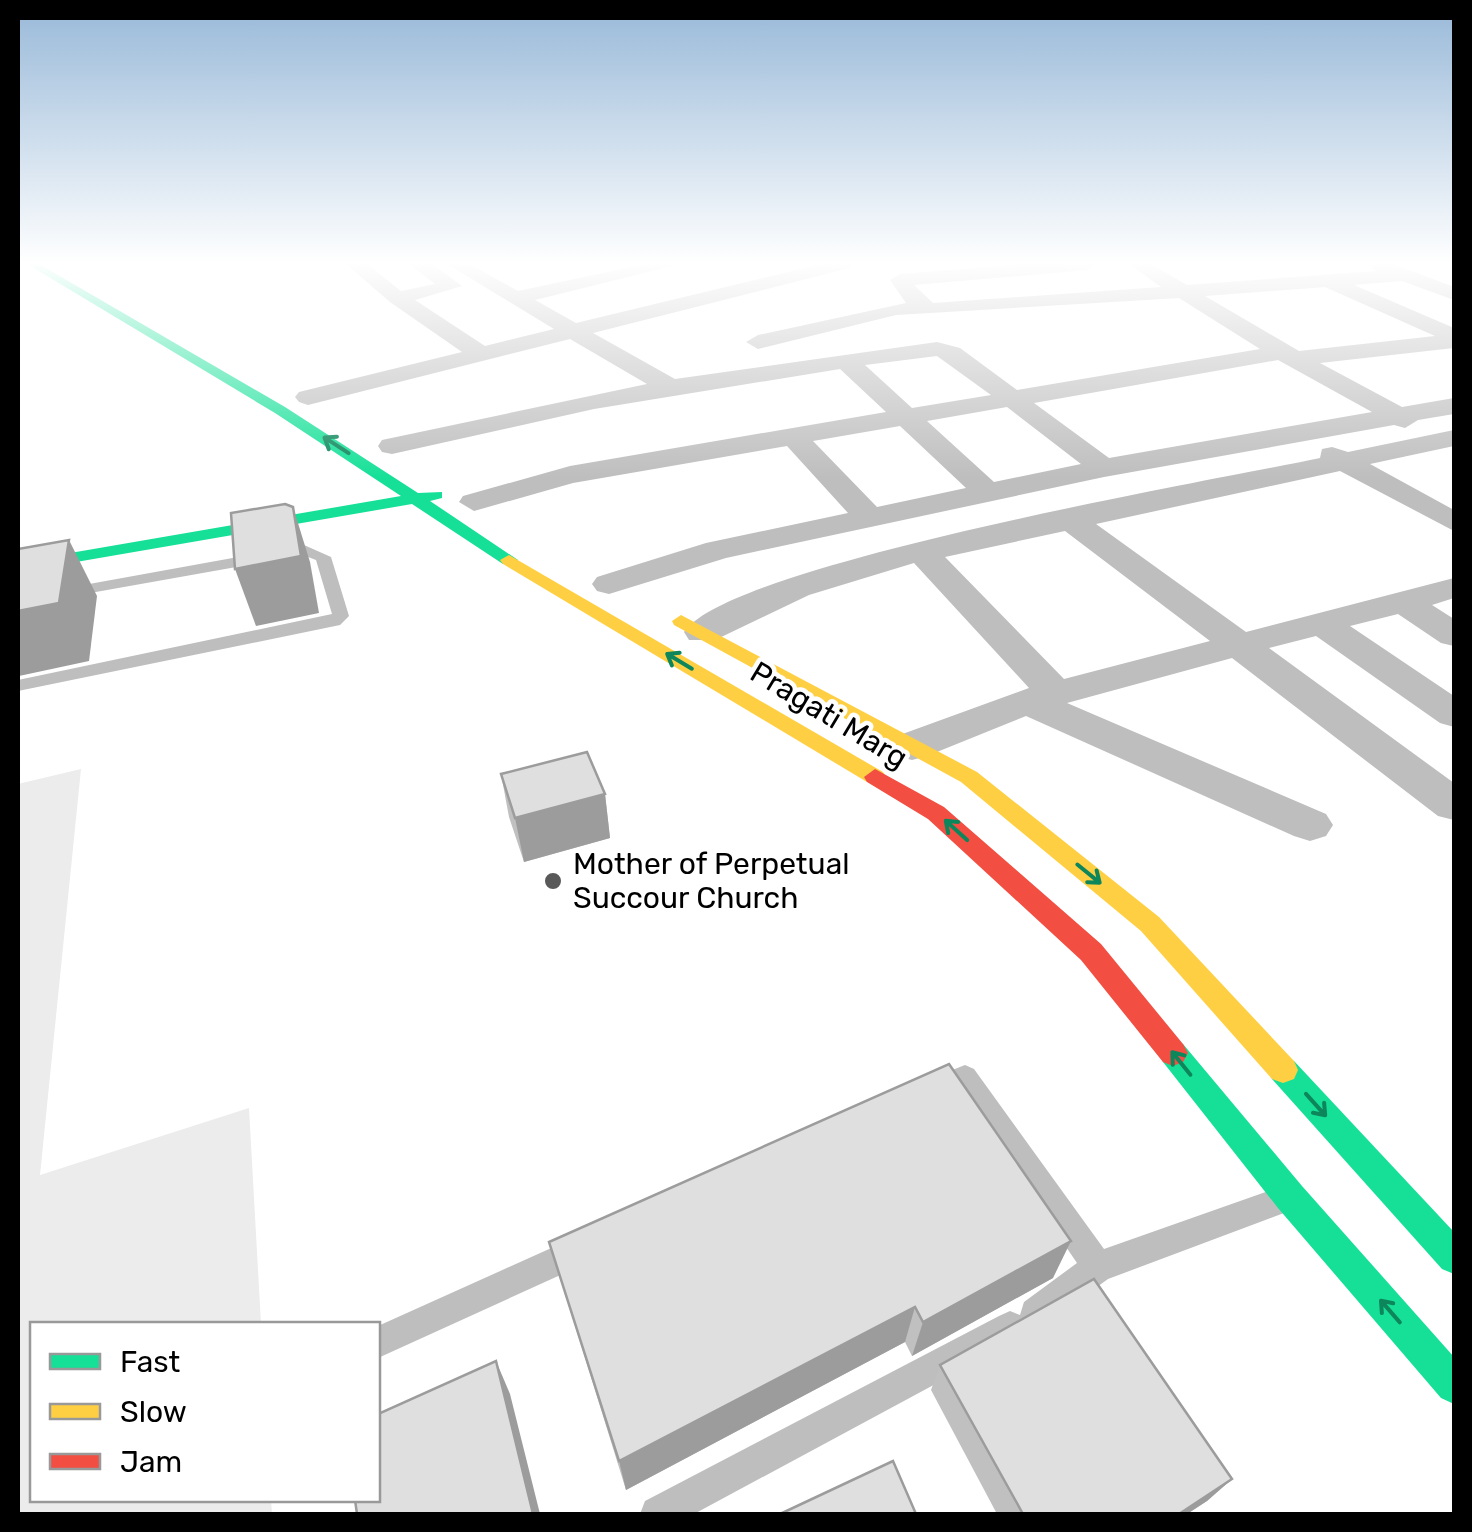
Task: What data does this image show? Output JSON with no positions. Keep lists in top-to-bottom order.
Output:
{
  "streets": {
    "main road": ["Pragati Marg"]
  },
  "places": ["Mother of Perpetual Succour Church"],
  "legend": ["Fast", "Slow", "Jam"]
}
